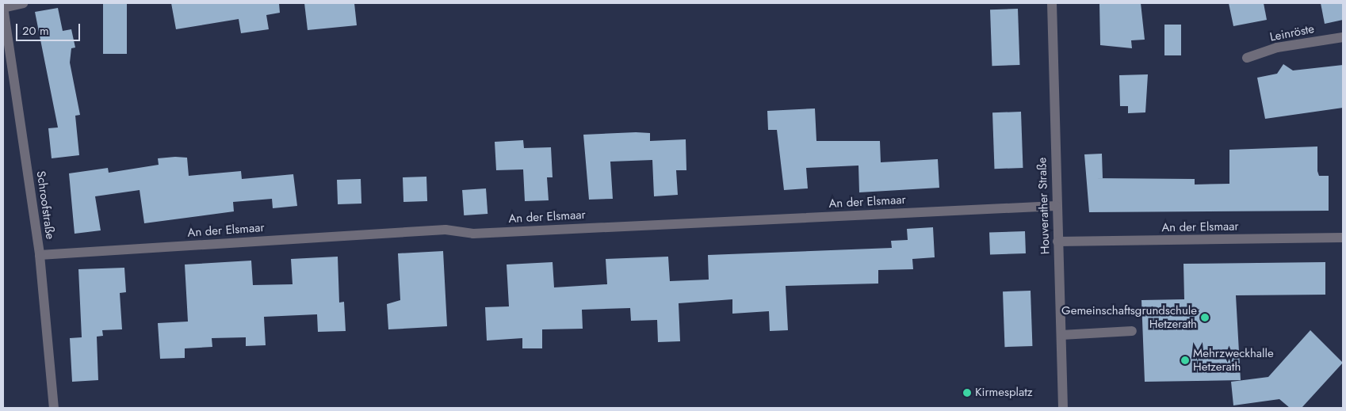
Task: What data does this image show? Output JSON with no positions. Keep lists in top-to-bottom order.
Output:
{
  "streets": {
    "street": [
      "Leinröste",
      "An der Elsmaar",
      "Schroofstraße",
      "Houverather Straße"
    ]
  },
  "crossings": [
    ["An der Elsmaar", "Schroofstraße"],
    ["An der Elsmaar", "Houverather Straße"]
  ],
  "places": ["Gemeinschaftsgrundschule Hetzerath", "Mehrzweckhalle Hetzerath", "Kirmesplatz"],
  "scale_bar": "20 m"
}
